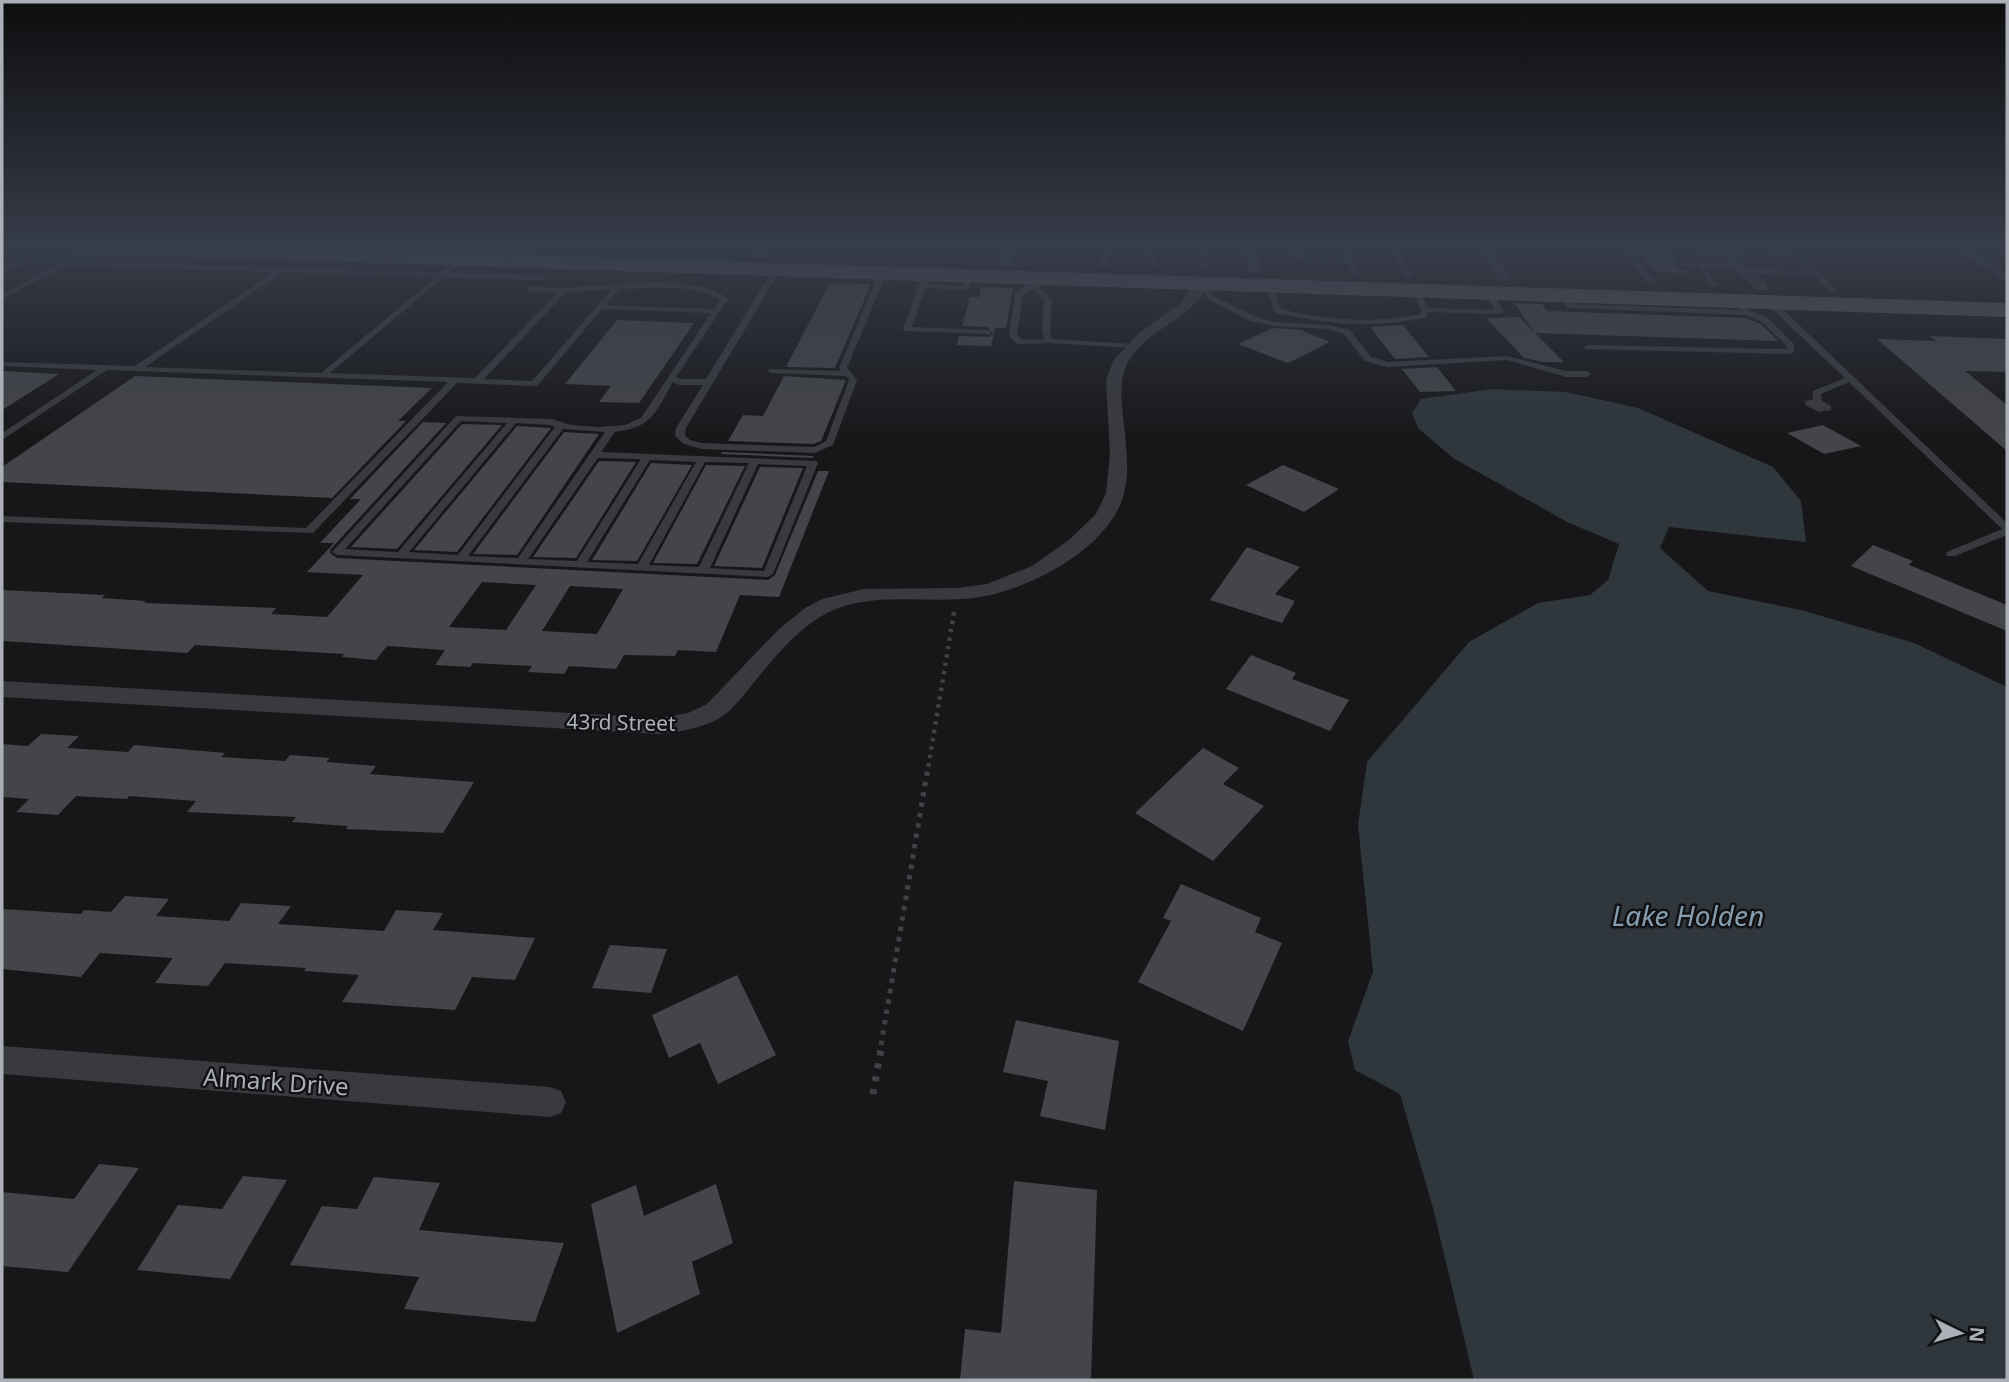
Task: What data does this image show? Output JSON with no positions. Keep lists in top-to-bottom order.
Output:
{
  "streets": {
    "street": ["43rd Street", "Almark Drive"]
  },
  "water": ["Lake Holden"],
  "north": "right"
}
